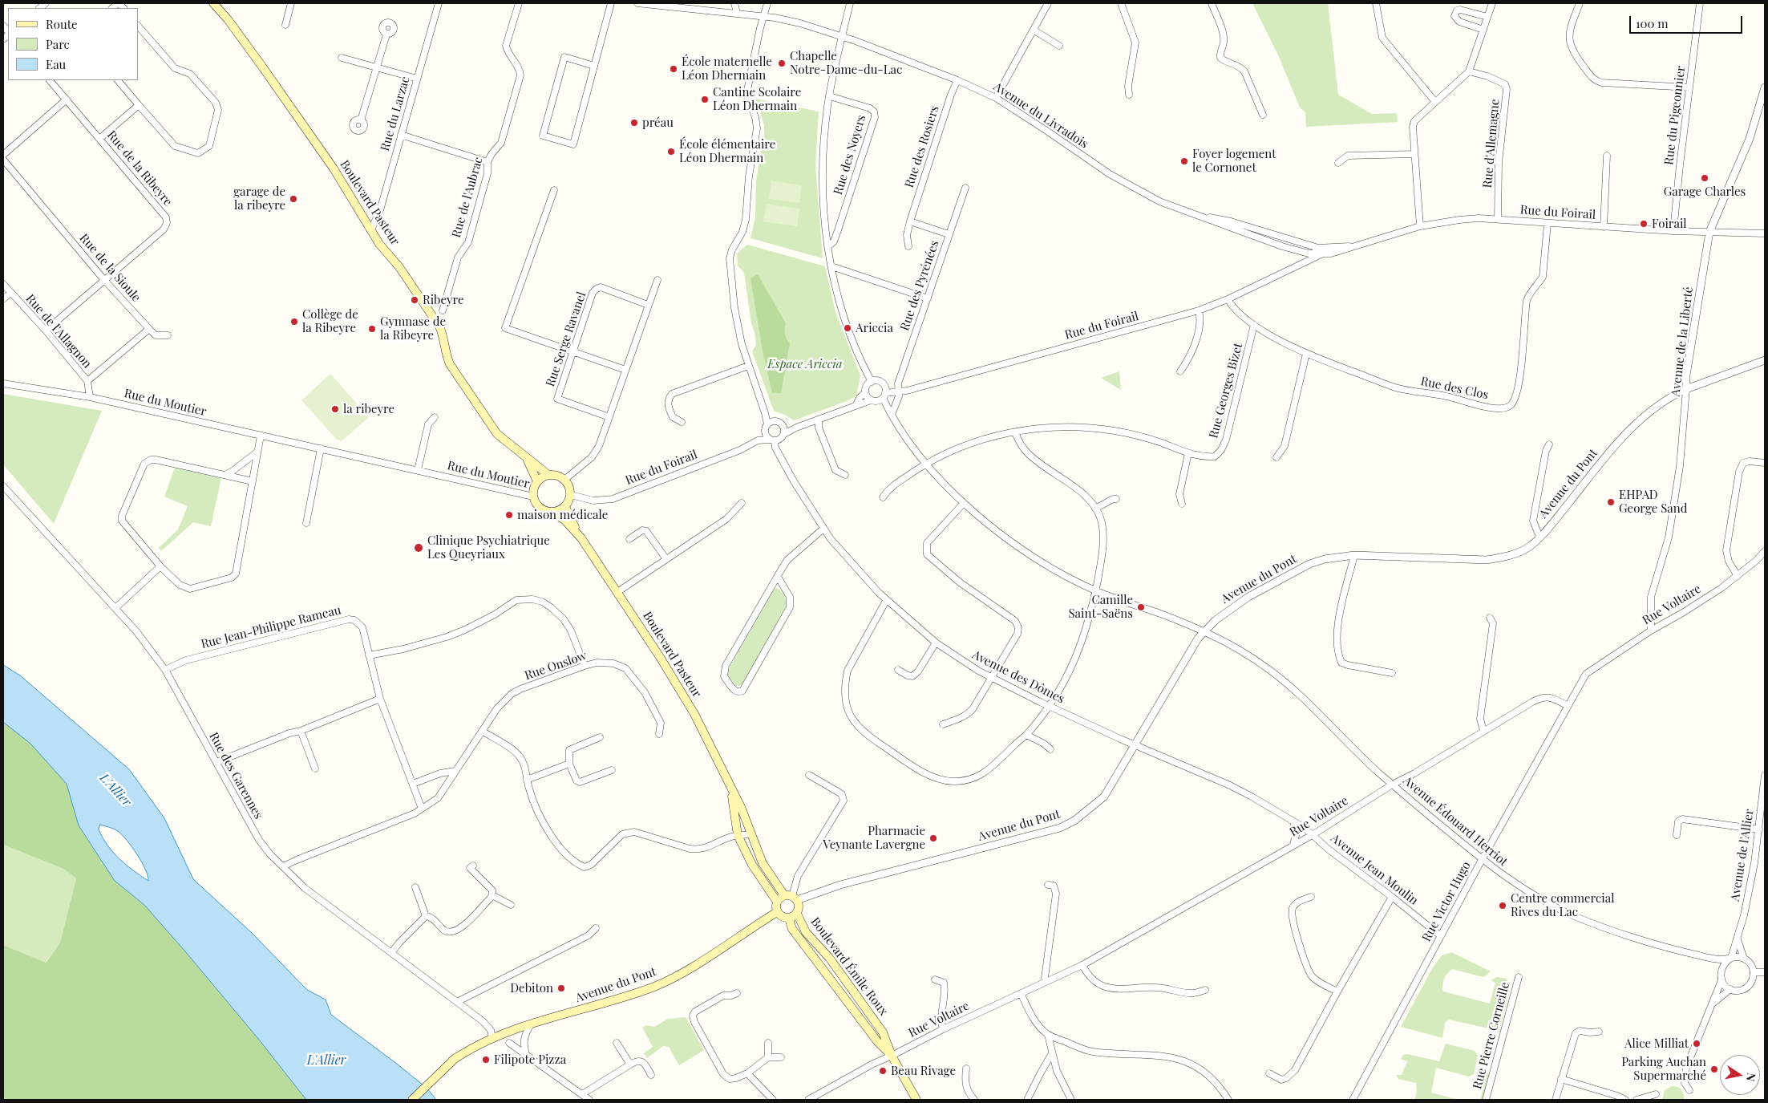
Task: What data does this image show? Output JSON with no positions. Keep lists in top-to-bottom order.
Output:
{
  "streets": {
    "main road": ["Boulevard Pasteur", "Avenue du Pont", "Boulevard Émile Roux"],
    "street": [
      "Rue du Larzac",
      "Avenue du Livradois",
      "Rue du Pigeonnier",
      "Rue d'Allemagne",
      "Rue des Rosiers",
      "Rue des Noyers",
      "Rue de la Ribeyre",
      "Rue de l'Aubrac",
      "Rue du Foirail",
      "Rue de la Sioule",
      "Rue des Pyrénées",
      "Rue de l'Allagnon",
      "Rue Serge Ravanel",
      "Avenue de la Liberté",
      "Rue des Clos",
      "Rue Georges Bizet",
      "Rue du Moutier",
      "Rue Voltaire",
      "Rue Jean-Philippe Rameau",
      "Rue Onslow",
      "Avenue des Dômes",
      "Rue des Garennes",
      "Avenue Édouard Herriot",
      "Avenue de l'Allier",
      "Avenue Jean Moulin",
      "Rue Victor Hugo",
      "Rue Pierre Corneille"
    ]
  },
  "crossings": [
    ["Rue du Larzac", "Boulevard Pasteur"],
    ["Avenue du Livradois", "Rue des Rosiers"],
    ["Avenue du Livradois", "Rue du Foirail"],
    ["Rue du Pigeonnier", "Rue du Foirail"],
    ["Rue d'Allemagne", "Rue du Foirail"],
    ["Rue de la Ribeyre", "Rue de la Sioule"],
    ["Rue de la Ribeyre", "Rue de l'Allagnon"],
    ["Boulevard Pasteur", "Rue du Foirail"],
    ["Boulevard Pasteur", "Rue du Moutier"],
    ["Boulevard Pasteur", "Avenue du Pont"],
    ["Boulevard Pasteur", "Boulevard Émile Roux"],
    ["Rue du Foirail", "Rue des Pyrénées"],
    ["Rue du Foirail", "Avenue de la Liberté"],
    ["Rue du Foirail", "Rue des Clos"],
    ["Rue du Foirail", "Rue du Moutier"],
    ["Rue du Foirail", "Avenue des Dômes"],
    ["Rue du Foirail", "Avenue Édouard Herriot"],
    ["Rue des Pyrénées", "Avenue Édouard Herriot"],
    ["Rue de l'Allagnon", "Rue du Moutier"],
    ["Avenue de la Liberté", "Avenue du Pont"],
    ["Avenue de la Liberté", "Rue Voltaire"],
    ["Rue des Clos", "Rue Georges Bizet"],
    ["Rue Georges Bizet", "Avenue Édouard Herriot"],
    ["Avenue du Pont", "Avenue des Dômes"],
    ["Avenue du Pont", "Rue des Garennes"],
    ["Avenue du Pont", "Avenue Édouard Herriot"],
    ["Avenue du Pont", "Avenue Jean Moulin"],
    ["Avenue du Pont", "Boulevard Émile Roux"],
    ["Rue Voltaire", "Avenue Édouard Herriot"],
    ["Rue Voltaire", "Avenue Jean Moulin"],
    ["Rue Voltaire", "Rue Victor Hugo"],
    ["Rue Voltaire", "Boulevard Émile Roux"],
    ["Rue Jean-Philippe Rameau", "Rue des Garennes"],
    ["Rue Onslow", "Rue des Garennes"],
    ["Avenue des Dômes", "Avenue Jean Moulin"],
    ["Avenue Édouard Herriot", "Avenue de l'Allier"],
    ["Avenue Édouard Herriot", "Rue Victor Hugo"],
    ["Avenue Jean Moulin", "Rue Victor Hugo"]
  ],
  "water": ["L'Allier"],
  "parks": ["Espace Ariccia"],
  "places": [
    "Chapelle Notre-Dame-du-Lac",
    "École maternelle Léon Dhermain",
    "Cantine Scolaire Léon Dhermain",
    "préau",
    "École élémentaire Léon Dhermain",
    "Foyer logement le Cornonet",
    "Garage Charles",
    "garage de la ribeyre",
    "Foirail",
    "Ribeyre",
    "Collège de la Ribeyre",
    "Ariccia",
    "Gymnase de la Ribeyre",
    "la ribeyre",
    "EHPAD George Sand",
    "maison médicale",
    "Clinique Psychiatrique Les Queyriaux",
    "Camille Saint-Saëns",
    "Pharmacie Veynante Lavergne",
    "Centre commercial Rives du Lac",
    "Debiton",
    "Alice Milliat",
    "Filipote Pizza",
    "Parking Auchan Supermarché",
    "Beau Rivage"
  ],
  "legend": ["Route", "Parc", "Eau"],
  "scale_bar": "100 m",
  "north": "right"
}
